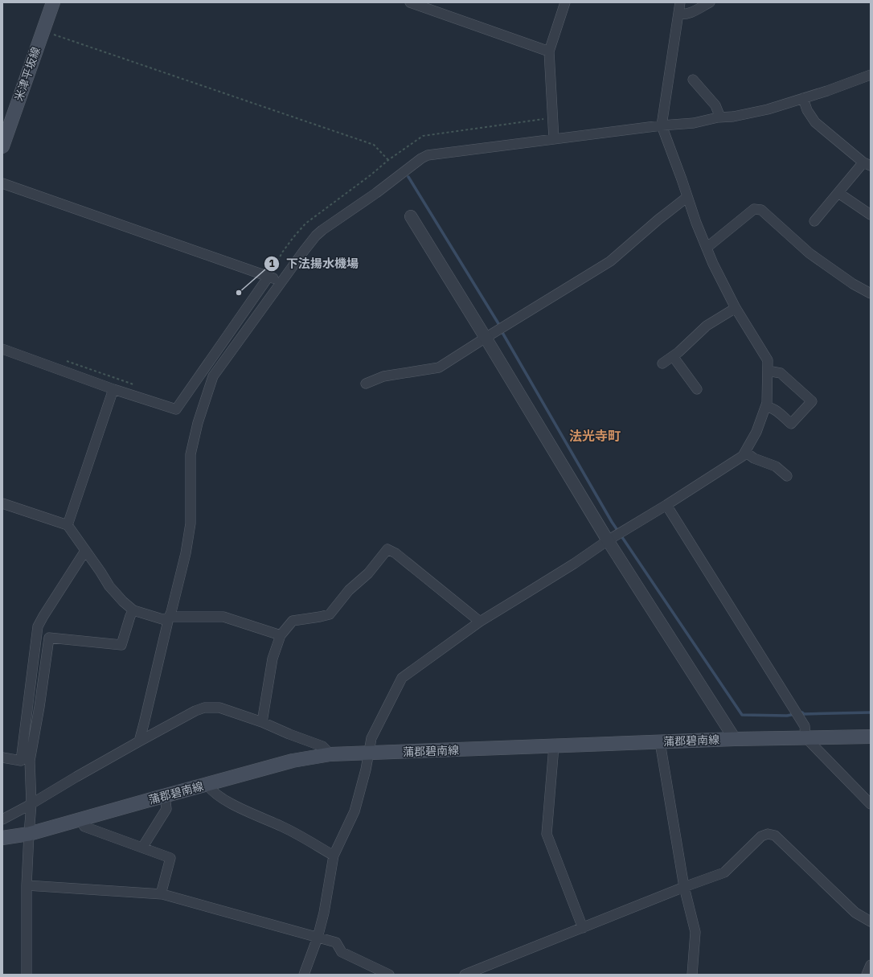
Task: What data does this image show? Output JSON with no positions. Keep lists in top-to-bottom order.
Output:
{
  "streets": {
    "main road": ["米津平坂線", "蒲郡碧南線"]
  },
  "districts": ["法光寺町"],
  "places": ["下法揚水機場"]
}
